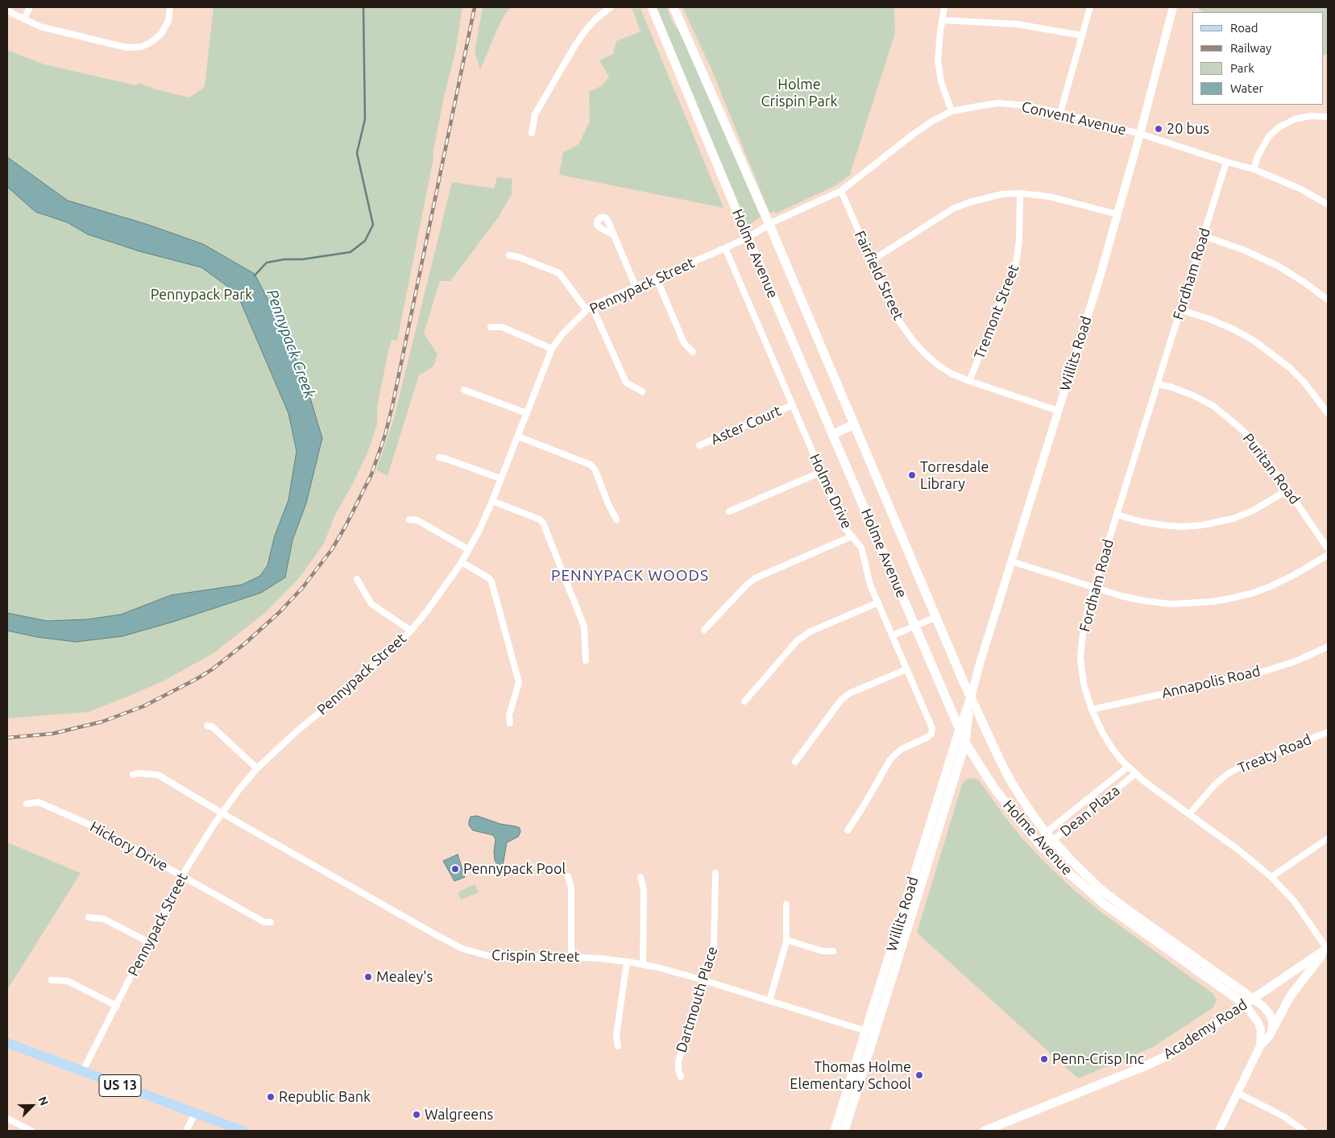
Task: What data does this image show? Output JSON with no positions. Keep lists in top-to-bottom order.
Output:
{
  "streets": {
    "main road": [
      "Holme Avenue",
      "Willits Road",
      "Academy Road",
      "US 13"
    ],
    "street": [
      "Convent Avenue",
      "Fordham Road",
      "Fairfield Street",
      "Pennypack Street",
      "Tremont Street",
      "Aster Court",
      "Puritan Road",
      "Holme Drive",
      "Annapolis Road",
      "Treaty Road",
      "Dean Plaza",
      "Hickory Drive",
      "Crispin Street",
      "Dartmouth Place"
    ]
  },
  "crossings": [
    ["Convent Avenue", "Holme Avenue"],
    ["Convent Avenue", "Fordham Road"],
    ["Convent Avenue", "Fairfield Street"],
    ["Convent Avenue", "Pennypack Street"],
    ["Convent Avenue", "Willits Road"],
    ["Holme Avenue", "Pennypack Street"],
    ["Holme Avenue", "Willits Road"],
    ["Holme Avenue", "Dean Plaza"],
    ["Holme Avenue", "Academy Road"],
    ["Fordham Road", "Puritan Road"],
    ["Fordham Road", "Annapolis Road"],
    ["Fordham Road", "Treaty Road"],
    ["Fordham Road", "Dean Plaza"],
    ["Fordham Road", "Academy Road"],
    ["Fairfield Street", "Tremont Street"],
    ["Fairfield Street", "Willits Road"],
    ["Pennypack Street", "Holme Drive"],
    ["Pennypack Street", "Hickory Drive"],
    ["Pennypack Street", "Crispin Street"],
    ["Pennypack Street", "US 13"],
    ["Willits Road", "Crispin Street"],
    ["Aster Court", "Holme Drive"],
    ["Crispin Street", "Dartmouth Place"]
  ],
  "districts": ["PENNYPACK WOODS"],
  "water": ["Pennypack Creek"],
  "parks": ["Holme Crispin Park", "Pennypack Park"],
  "places": [
    "20 bus",
    "Torresdale Library",
    "Pennypack Pool",
    "Mealey's",
    "Penn-Crisp Inc",
    "Thomas Holme Elementary School",
    "Republic Bank",
    "Walgreens"
  ],
  "legend": [
    "Road",
    "Railway",
    "Park",
    "Water"
  ],
  "north": "top right"
}
